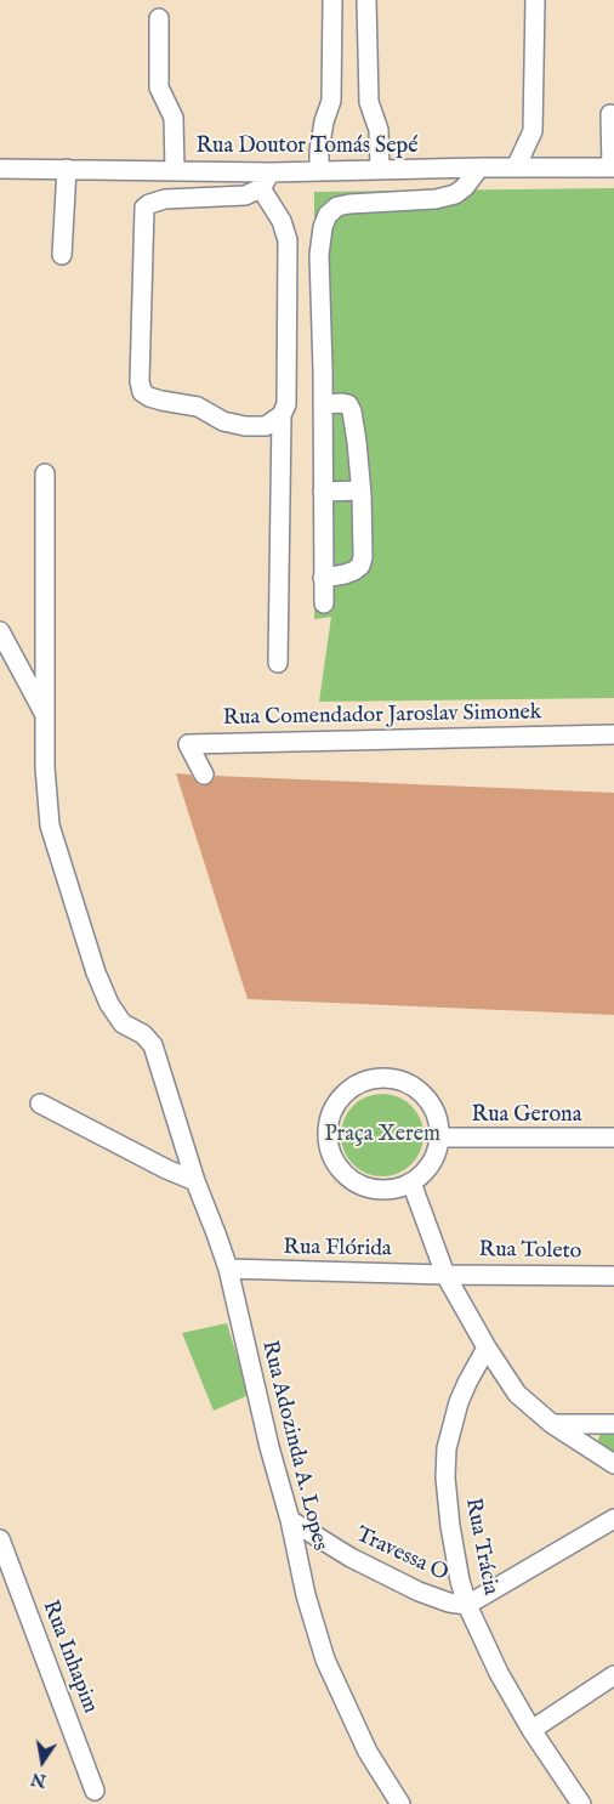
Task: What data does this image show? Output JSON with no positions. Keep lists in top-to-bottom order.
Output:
{
  "streets": {
    "street": [
      "Rua Doutor Tomás Sepé",
      "Rua Comendador Jaroslav Simonek",
      "Rua Gerona",
      "Rua Flórida",
      "Rua Toleto",
      "Rua Adozinda A. Lopes",
      "Rua Trácia",
      "Travessa O",
      "Rua Inhapim"
    ]
  },
  "crossings": [
    ["Rua Flórida", "Rua Toleto"],
    ["Rua Flórida", "Rua Adozinda A. Lopes"],
    ["Rua Adozinda A. Lopes", "Travessa O"],
    ["Rua Trácia", "Travessa O"]
  ],
  "parks": ["Praça Xerem"],
  "north": "bottom"
}
